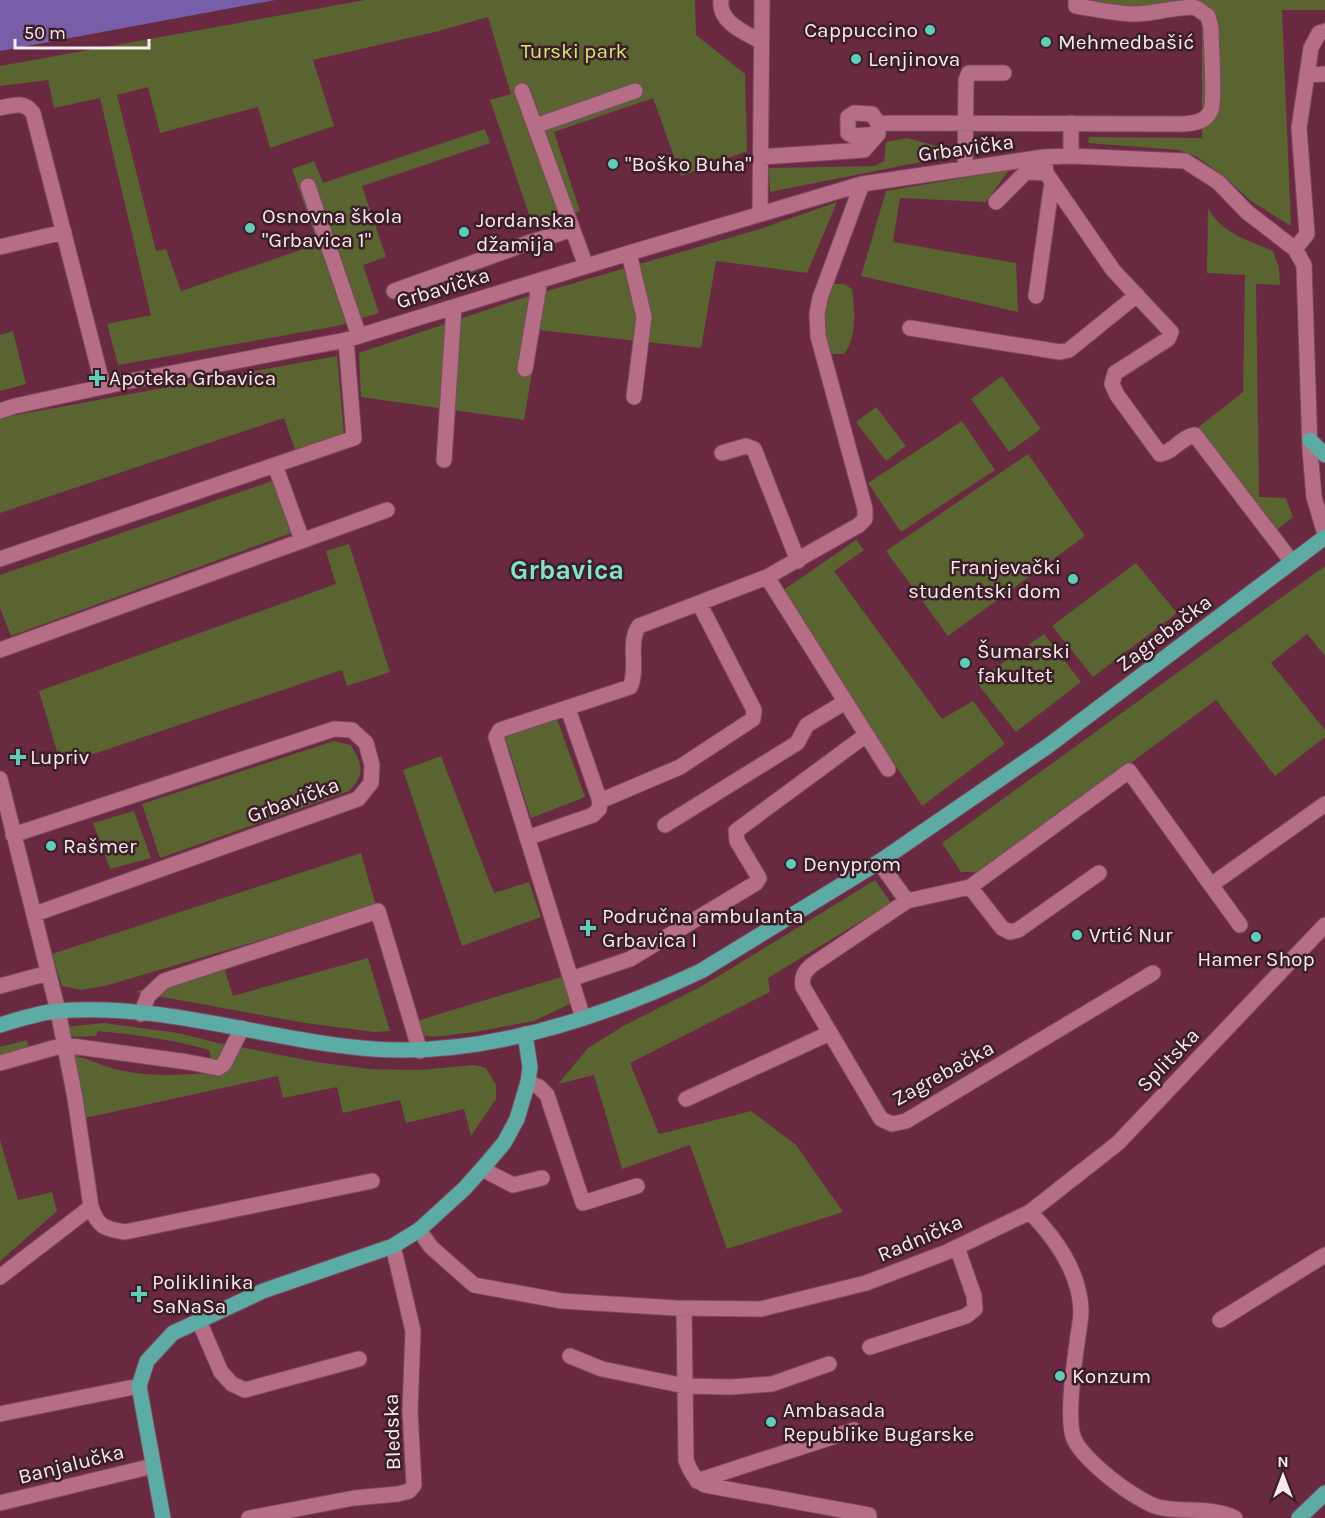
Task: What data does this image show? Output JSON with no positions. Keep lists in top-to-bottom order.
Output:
{
  "streets": {
    "main road": ["Zagrebačka"],
    "street": [
      "Grbavička",
      "Splitska",
      "Radnička",
      "Bledska",
      "Banjalučka"
    ]
  },
  "crossings": [
    ["Splitska", "Radnička"]
  ],
  "districts": ["Grbavica"],
  "parks": ["Turski park"],
  "places": {
    "other": [
      "Cappuccino",
      "Mehmedbašić",
      "Lenjinova",
      "\"Boško Buha\"",
      "Osnovna škola \"Grbavica 1\"",
      "Jordanska džamija",
      "Franjevački studentski dom",
      "Šumarski fakultet",
      "Rašmer",
      "Denyprom",
      "Vrtić Nur",
      "Hamer Shop",
      "Konzum",
      "Ambasada Republike Bugarske"
    ],
    "health": [
      "Apoteka Grbavica",
      "Lupriv",
      "Područna ambulanta Grbavica I",
      "Poliklinika SaNaSa"
    ]
  },
  "scale_bar": "50 m",
  "north": "top"
}
